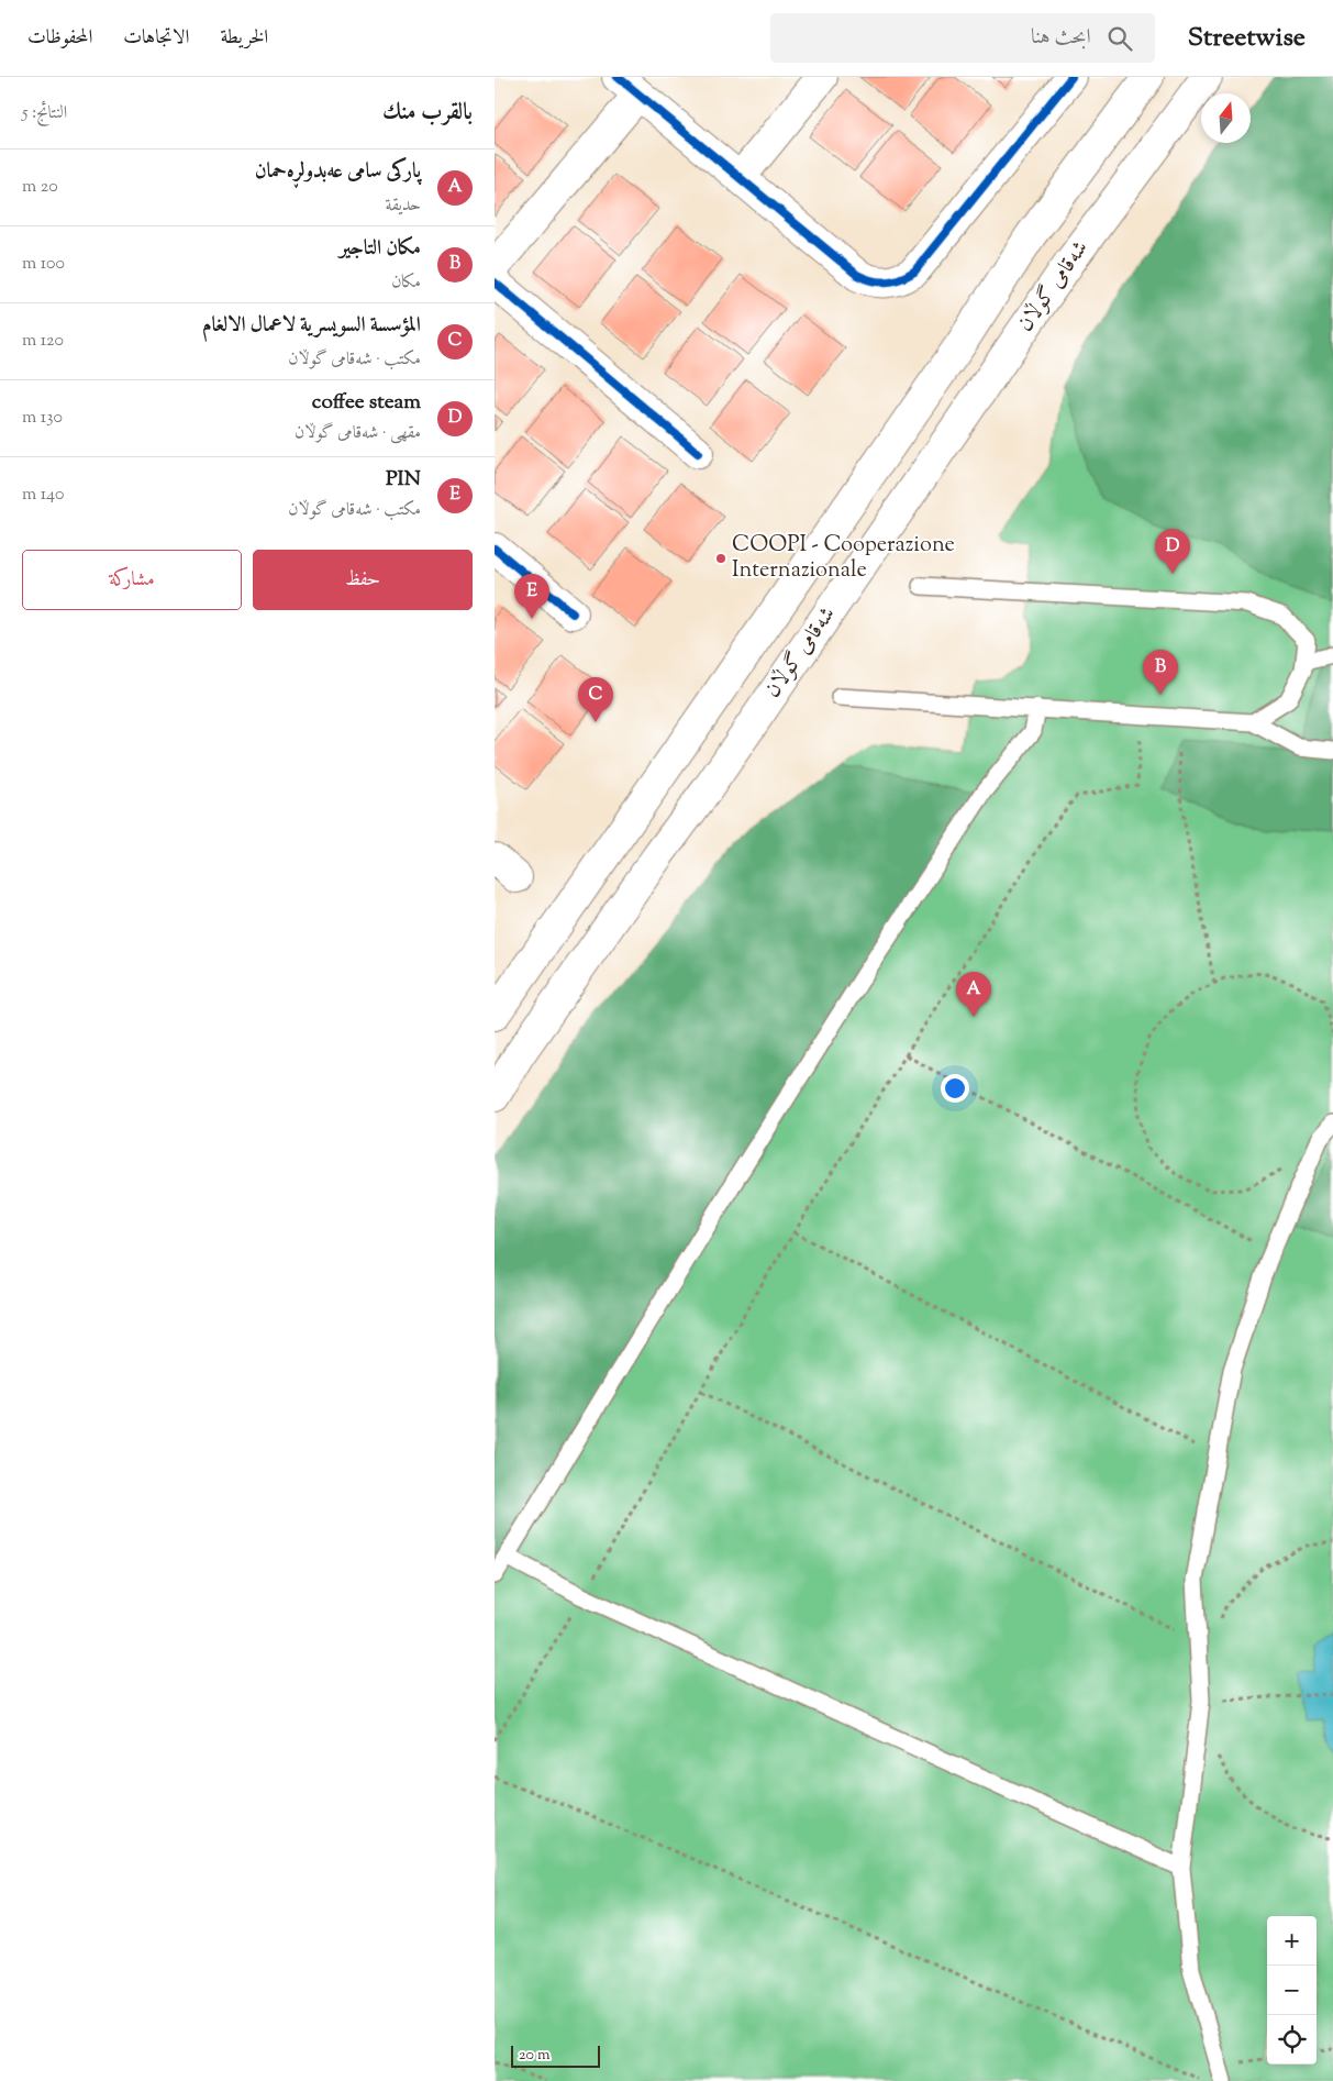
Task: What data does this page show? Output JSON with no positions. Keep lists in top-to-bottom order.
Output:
{
  "streets": {
    "main road": ["شەقامی گوڵان"]
  },
  "places": ["COOPI - Cooperazione Internazionale"],
  "scale_bar": "20 m",
  "north": "top",
  "page": {
    "header": "Streetwise",
    "search": "ابحث هنا",
    "nav": ["الخريطة", "الاتجاهات", "المحفوظات"],
    "heading": ["بالقرب منك", "النتائج: 5"],
    "list": [
      {
        "mark": "A",
        "name": "پارکی سامی عەبدولڕەحمان",
        "note": "حديقة",
        "value": "20 m"
      },
      {
        "mark": "B",
        "name": "مكان التاجير",
        "note": "مكان",
        "value": "100 m"
      },
      {
        "mark": "C",
        "name": "المؤسسة السويسرية لاعمال الالغام",
        "note": "مكتب · شەقامی گوڵان",
        "value": "120 m"
      },
      {
        "mark": "D",
        "name": "coffee steam",
        "note": "مقهى · شەقامی گوڵان",
        "value": "130 m"
      },
      {
        "mark": "E",
        "name": "PIN",
        "note": "مكتب · شەقامی گوڵان",
        "value": "140 m"
      }
    ],
    "pins": [
      "D",
      "E",
      "B",
      "C",
      "A"
    ],
    "buttons": ["حفظ", "مشاركة"],
    "map_buttons": ["+", "−"],
    "scale": "20 m"
  }
}
